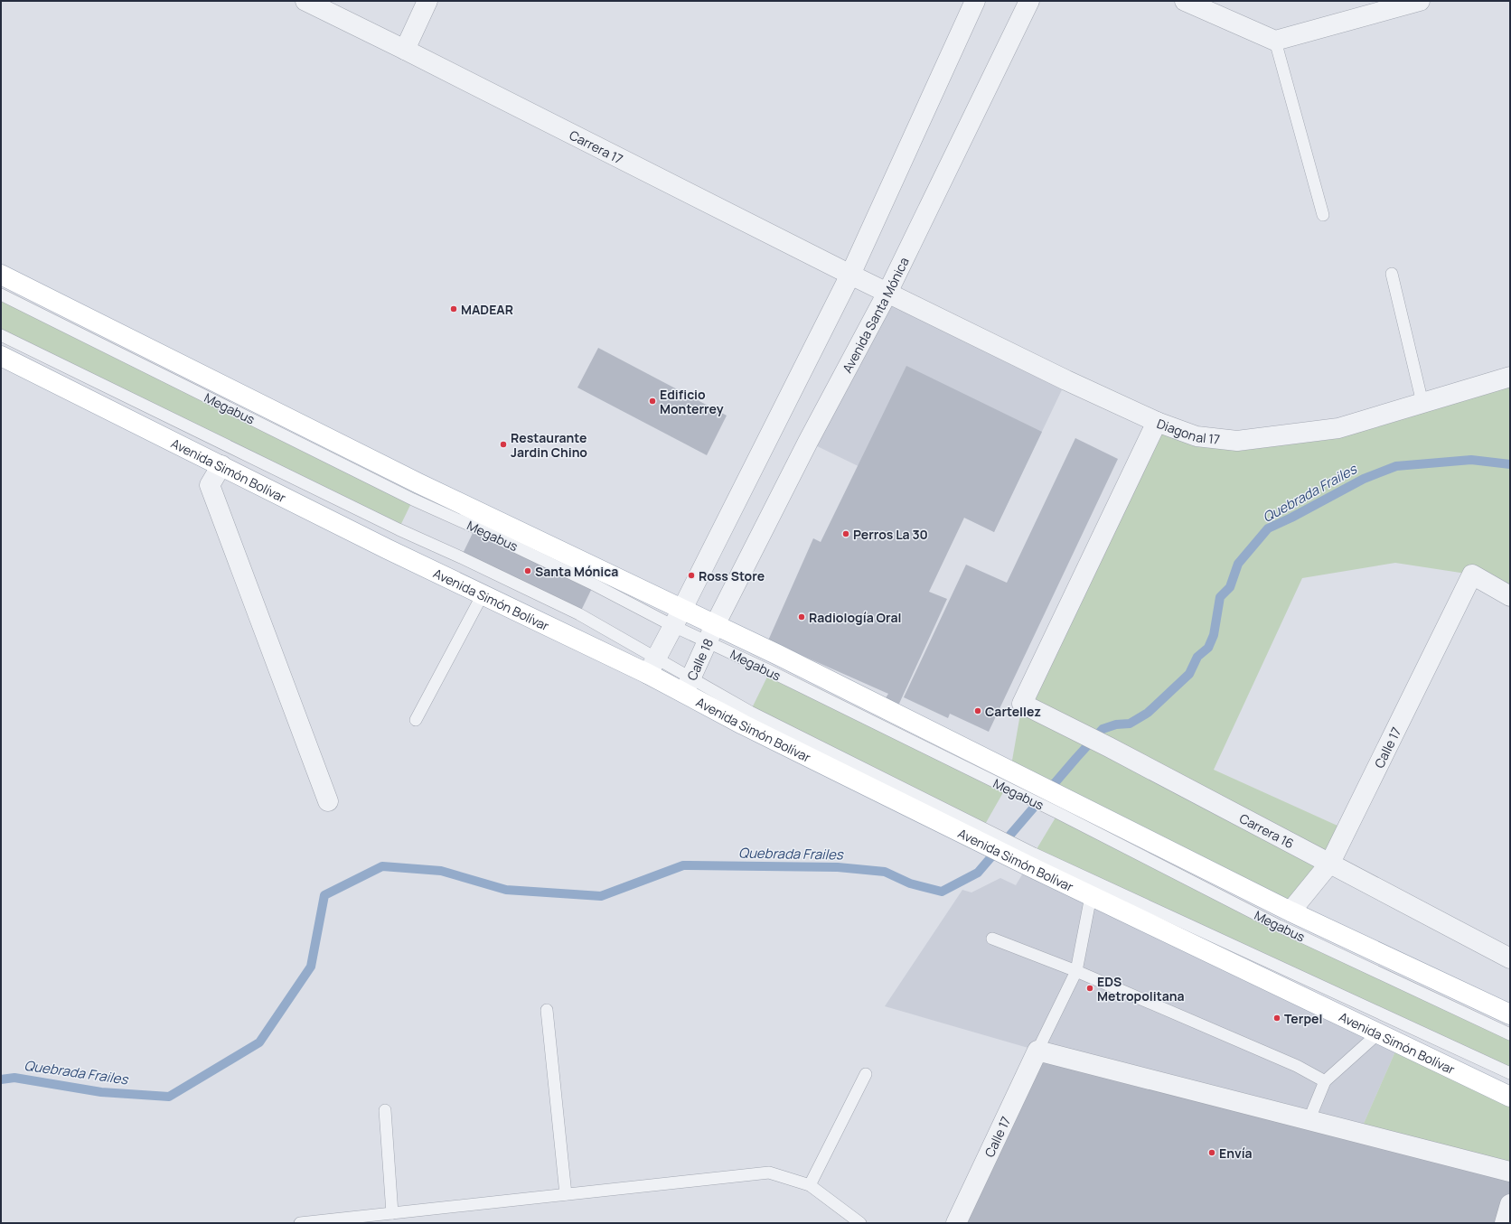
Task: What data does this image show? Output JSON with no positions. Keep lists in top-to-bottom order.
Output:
{
  "streets": {
    "main road": ["Avenida Simón Bolívar"],
    "street": [
      "Carrera 17",
      "Avenida Santa Mónica",
      "Diagonal 17",
      "Calle 18",
      "Calle 17",
      "Carrera 16"
    ],
    "lane": ["Megabus"]
  },
  "crossings": [
    ["Carrera 17", "Avenida Santa Mónica"],
    ["Carrera 17", "Diagonal 17"],
    ["Avenida Santa Mónica", "Diagonal 17"],
    ["Avenida Santa Mónica", "Calle 18"],
    ["Diagonal 17", "Carrera 16"],
    ["Avenida Simón Bolívar", "Calle 18"],
    ["Calle 17", "Carrera 16"]
  ],
  "water": ["Quebrada Frailes"],
  "places": [
    "MADEAR",
    "Edificio Monterrey",
    "Restaurante Jardin Chino",
    "Perros La 30",
    "Santa Mónica",
    "Ross Store",
    "Radiología Oral",
    "Cartellez",
    "EDS Metropolitana",
    "Terpel",
    "Envía"
  ]
}
